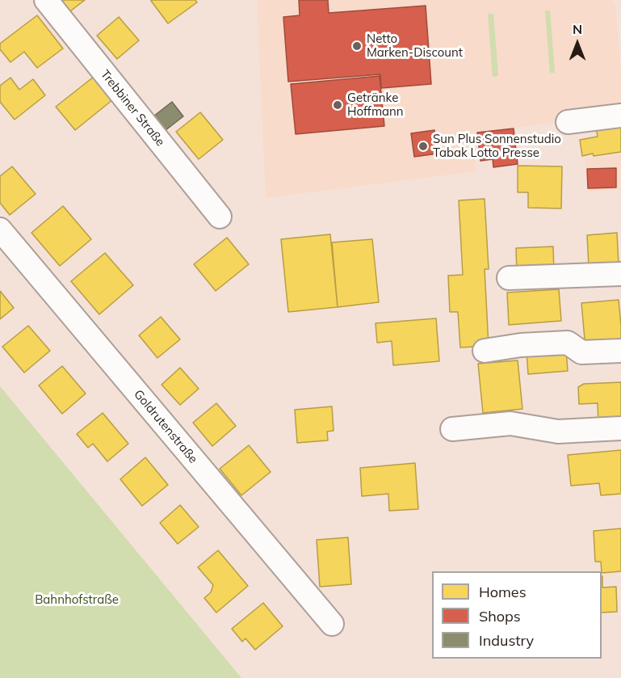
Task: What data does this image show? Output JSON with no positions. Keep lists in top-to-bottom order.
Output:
{
  "streets": {
    "street": ["Trebbiner Straße", "Goldrutenstraße"]
  },
  "parks": ["Bahnhofstraße"],
  "places": ["Netto Marken-Discount", "Getränke Hoffmann", "Sun Plus Sonnenstudio Tabak Lotto Presse"],
  "legend": ["Homes", "Shops", "Industry"],
  "north": "top"
}
